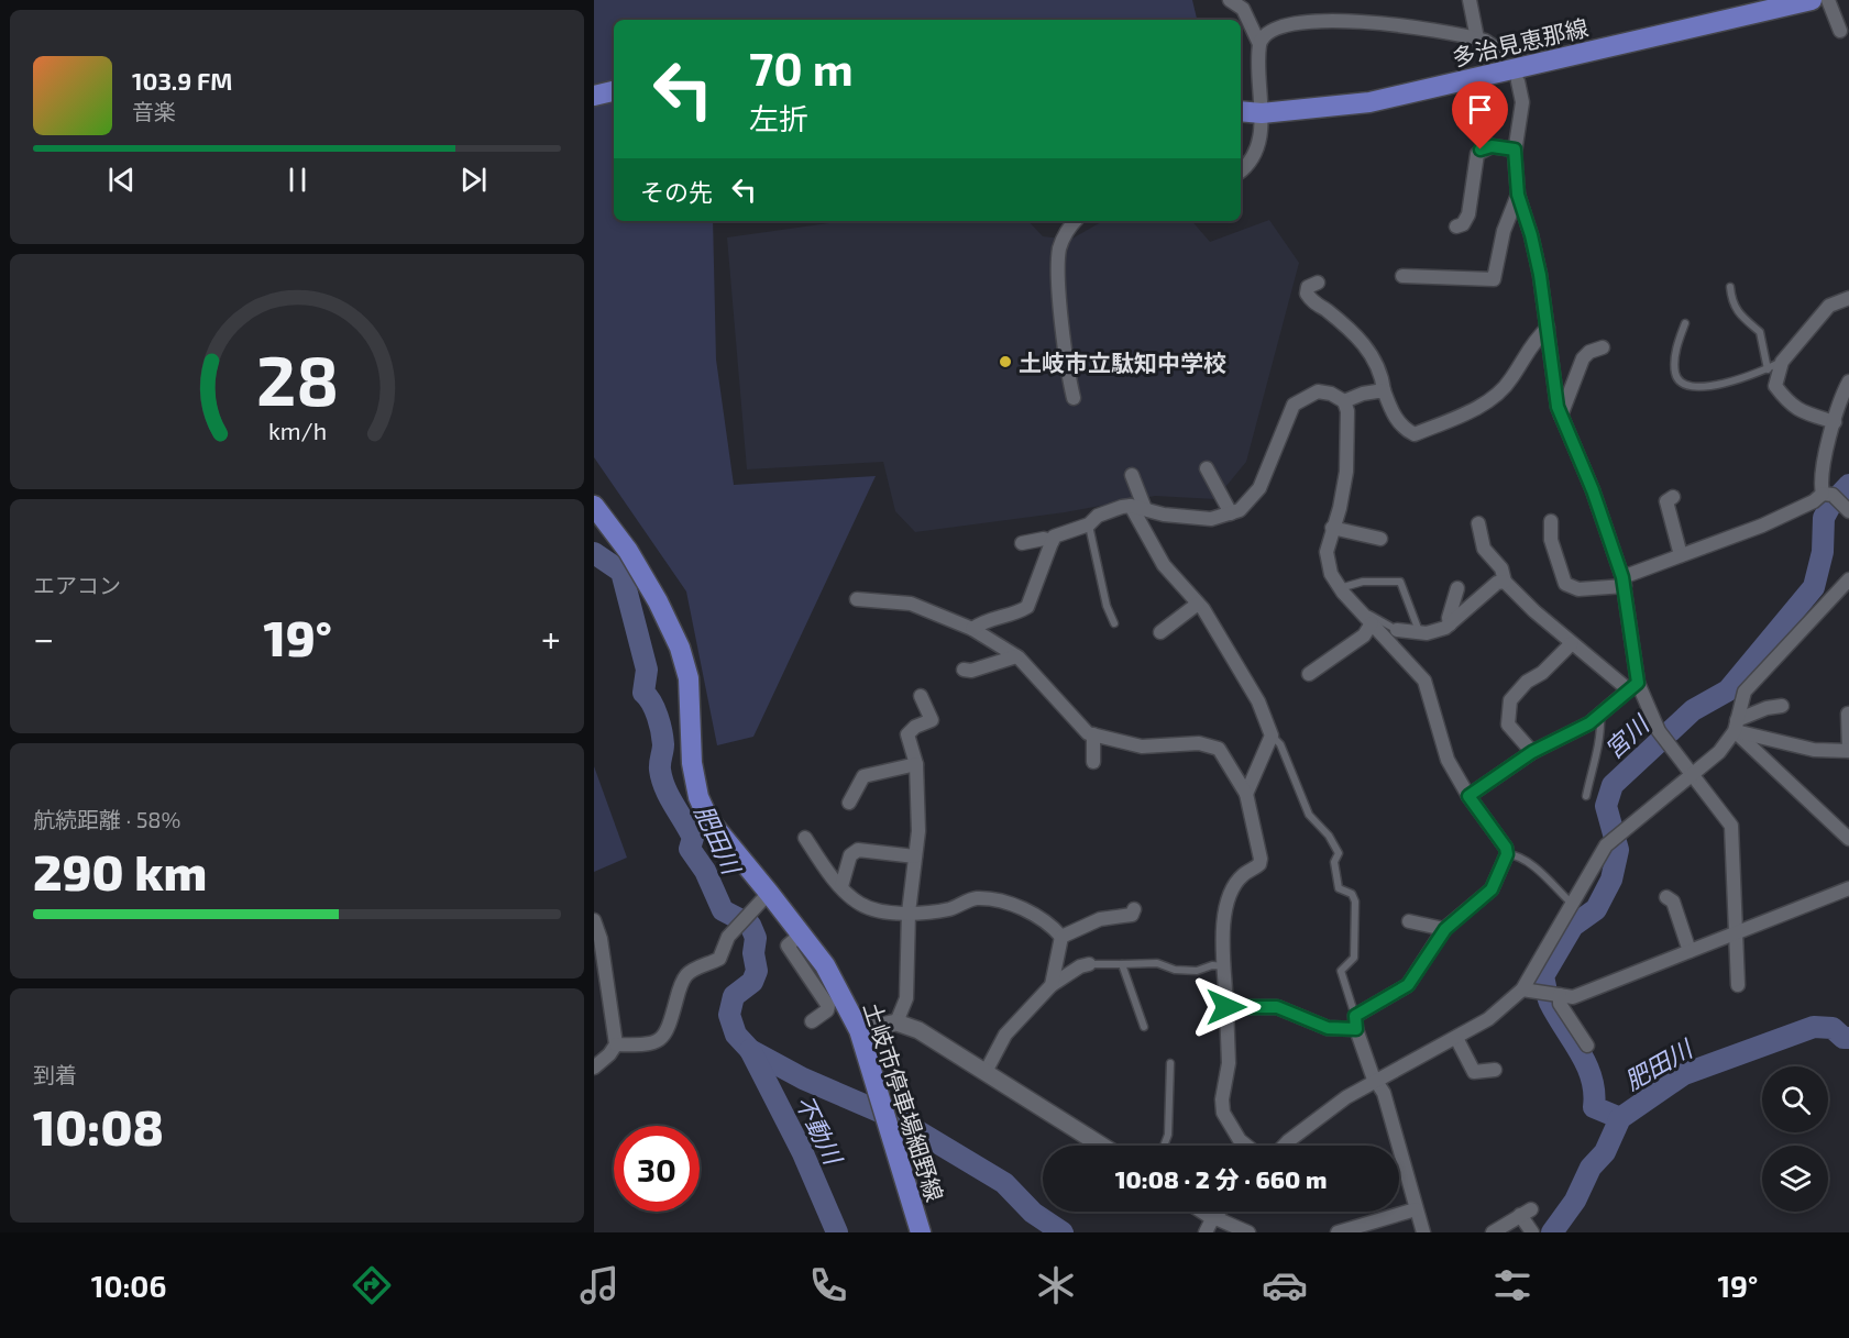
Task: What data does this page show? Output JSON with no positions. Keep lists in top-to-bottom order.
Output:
{
  "streets": {
    "main road": ["多治見恵那線", "土岐市停車場細野線"]
  },
  "water": ["宮川", "肥田川", "不動川"],
  "places": ["土岐市立駄知中学校"],
  "page": {
    "turn": ["70 m", "左折"],
    "song": ["103.9 FM", "音楽"],
    "then": "その先",
    "tile": [
      "エアコン",
      ["航続距離 · 58%", "290 km"],
      ["到着", "10:08"]
    ],
    "heat": ["−", "19°", "+"],
    "limit": "30",
    "trip": "10:08 · 2 分 · 660 m",
    "tabs": ["10:06", "19°"],
    "gauge": ["28", "km/h"]
  }
}
